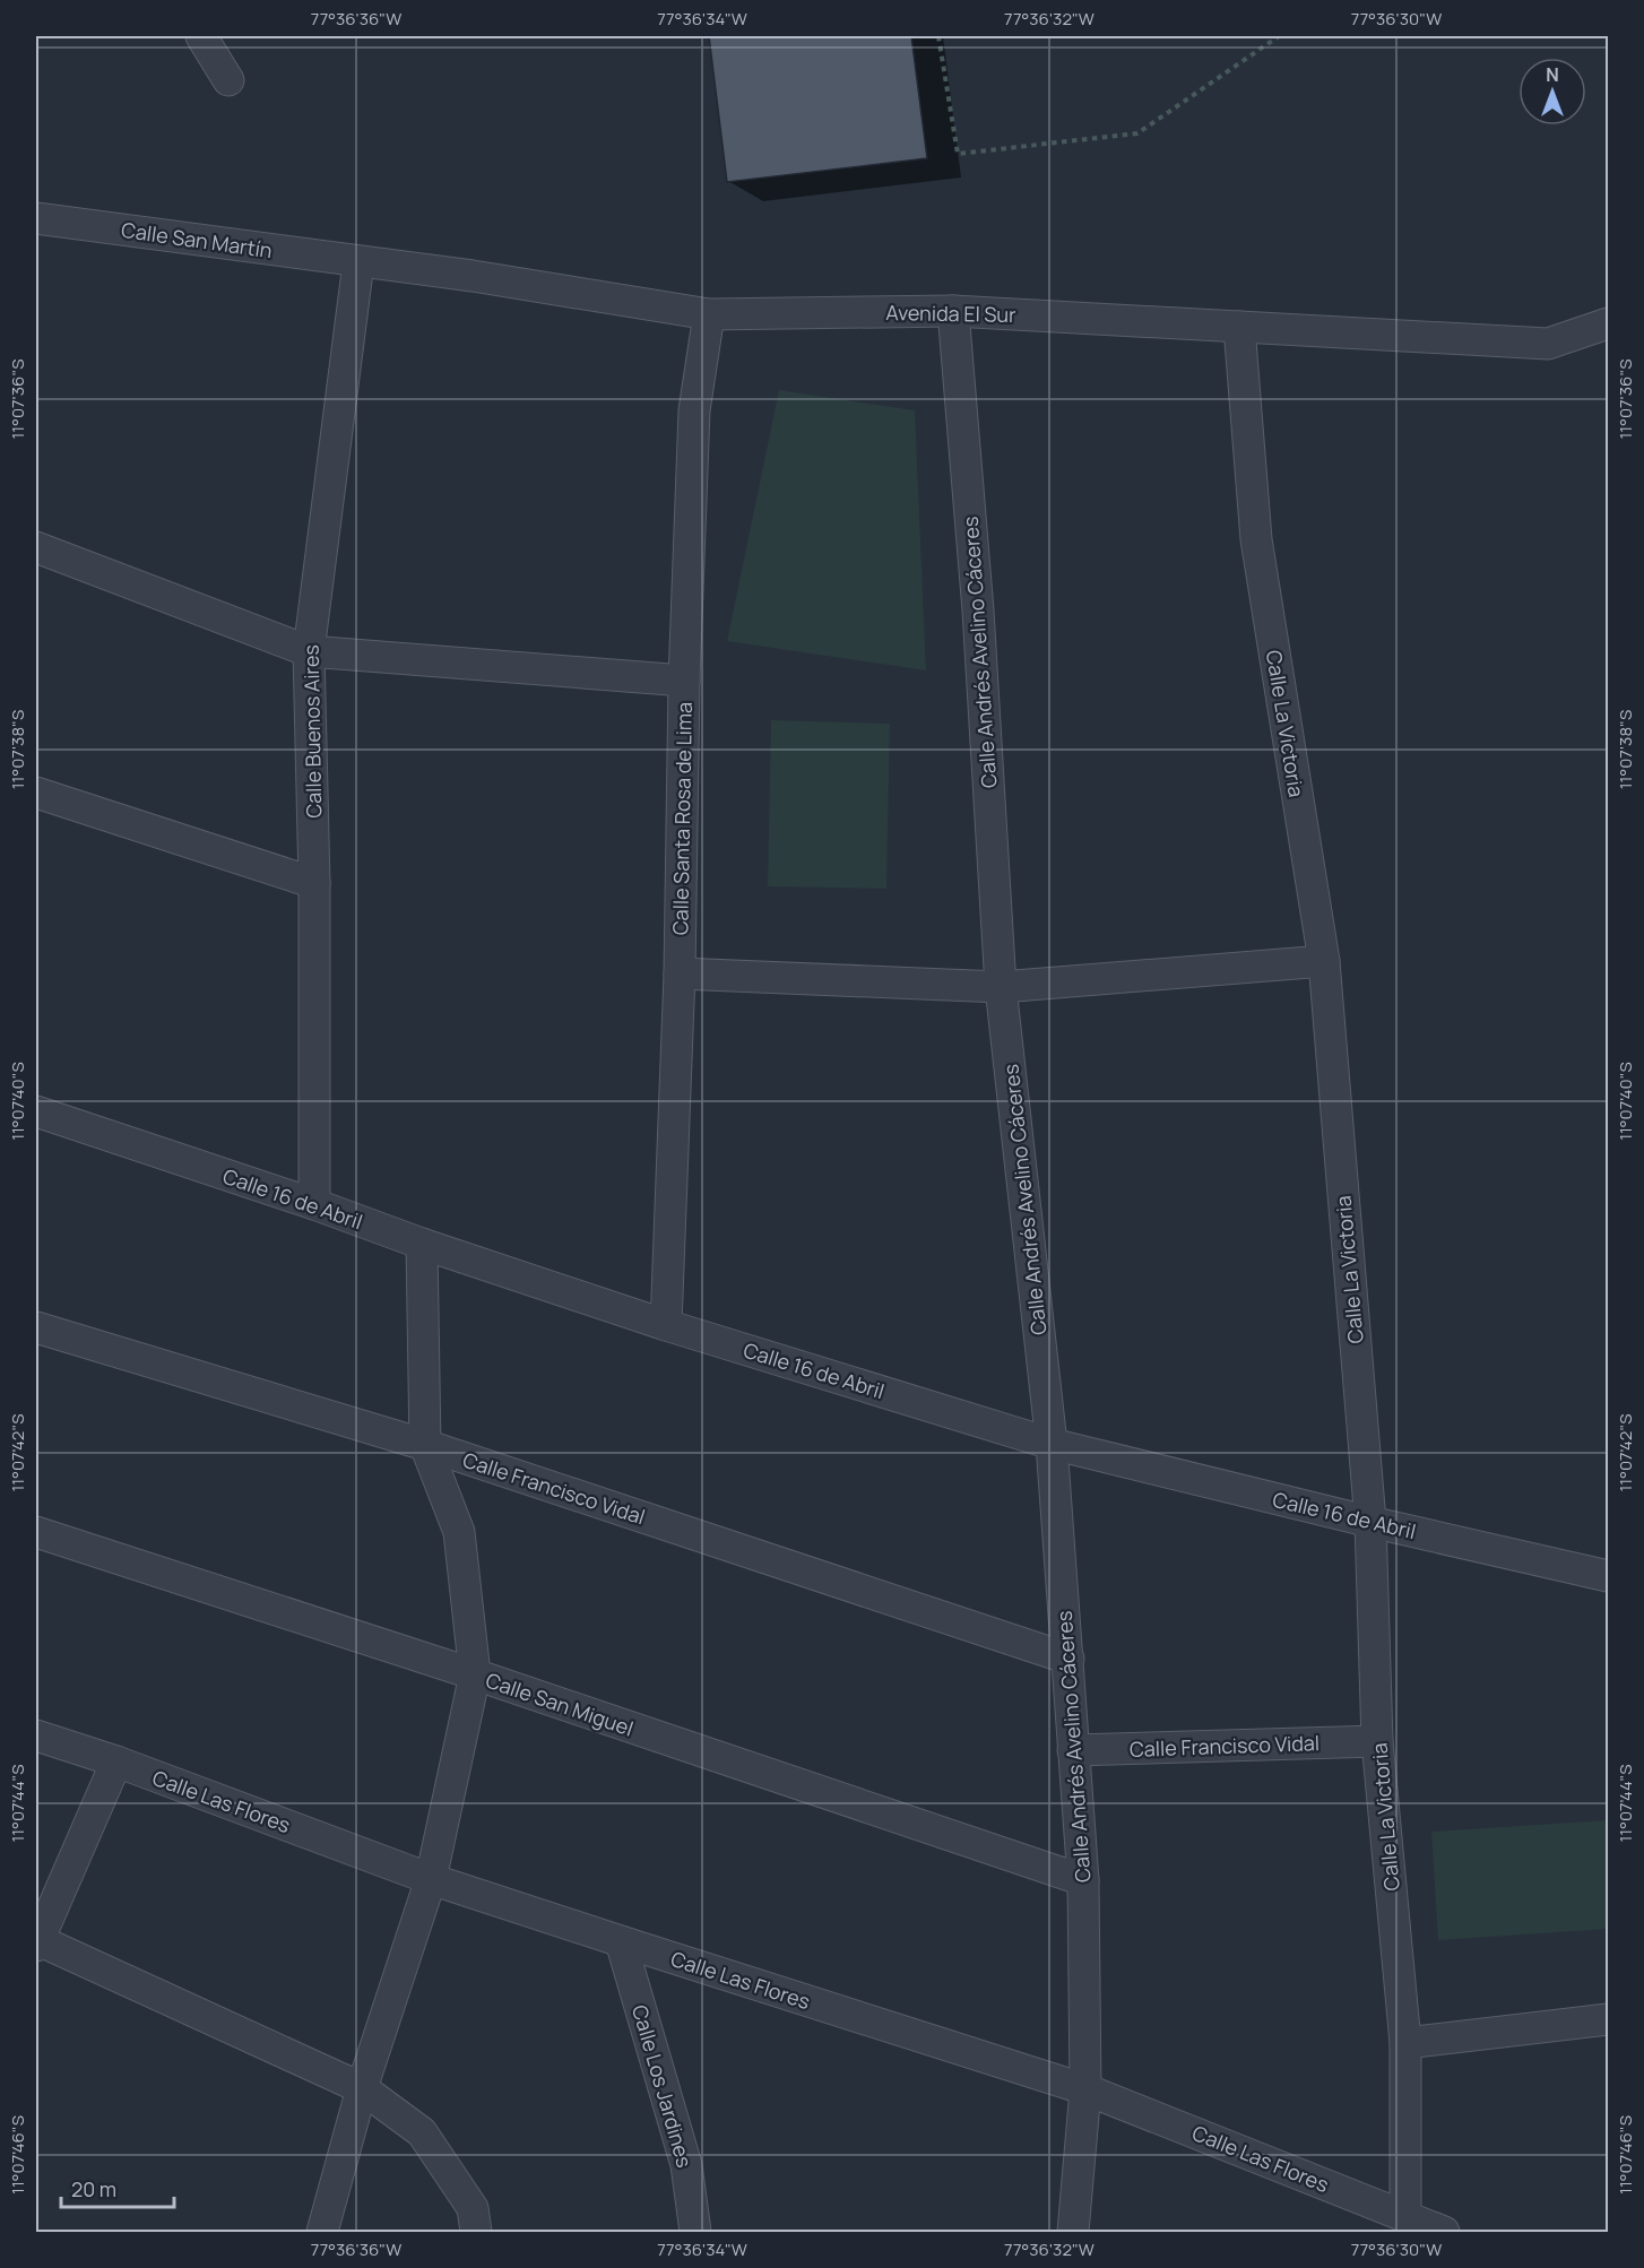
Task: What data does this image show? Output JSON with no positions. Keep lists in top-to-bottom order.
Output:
{
  "streets": {
    "street": [
      "Calle San Martín",
      "Avenida El Sur",
      "Calle Andrés Avelino Cáceres",
      "Calle La Victoria",
      "Calle Buenos Aires",
      "Calle Santa Rosa de Lima",
      "Calle 16 de Abril",
      "Calle Francisco Vidal",
      "Calle San Miguel",
      "Calle Las Flores",
      "Calle Los Jardines"
    ]
  },
  "crossings": [
    ["Calle San Martín", "Avenida El Sur"],
    ["Calle San Martín", "Calle Buenos Aires"],
    ["Avenida El Sur", "Calle Andrés Avelino Cáceres"],
    ["Avenida El Sur", "Calle La Victoria"],
    ["Avenida El Sur", "Calle Buenos Aires"],
    ["Avenida El Sur", "Calle Santa Rosa de Lima"],
    ["Calle Andrés Avelino Cáceres", "Calle 16 de Abril"],
    ["Calle Andrés Avelino Cáceres", "Calle Francisco Vidal"],
    ["Calle Andrés Avelino Cáceres", "Calle San Miguel"],
    ["Calle Andrés Avelino Cáceres", "Calle Las Flores"],
    ["Calle La Victoria", "Calle 16 de Abril"],
    ["Calle La Victoria", "Calle Francisco Vidal"],
    ["Calle La Victoria", "Calle Las Flores"],
    ["Calle Buenos Aires", "Calle 16 de Abril"],
    ["Calle Santa Rosa de Lima", "Calle 16 de Abril"],
    ["Calle Las Flores", "Calle Los Jardines"]
  ],
  "scale_bar": "20 m",
  "north": "top",
  "coordinates": [
    "77°36'36\"W",
    "77°36'34\"W",
    "77°36'32\"W",
    "77°36'30\"W",
    "11°07'36\"S",
    "11°07'38\"S",
    "11°07'40\"S",
    "11°07'42\"S",
    "11°07'44\"S",
    "11°07'46\"S"
  ]
}
